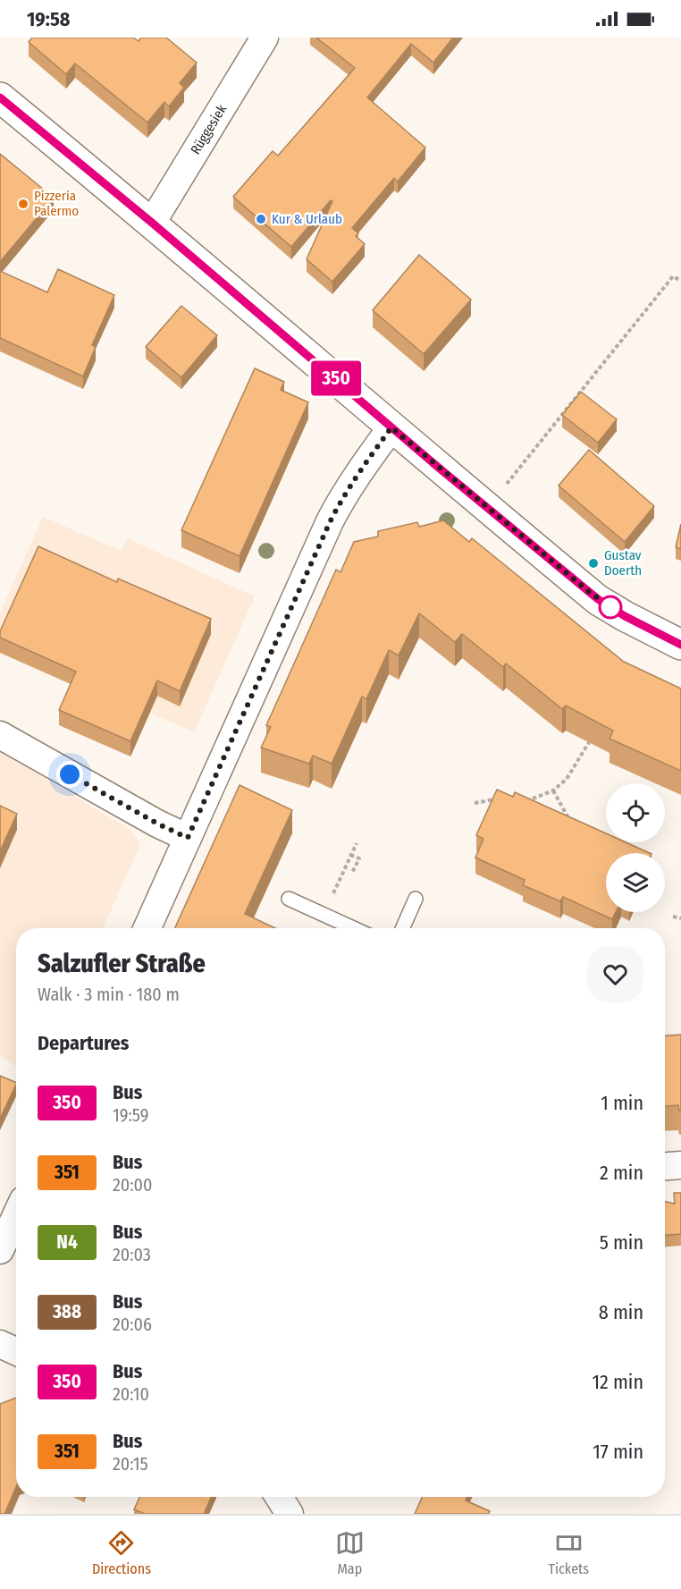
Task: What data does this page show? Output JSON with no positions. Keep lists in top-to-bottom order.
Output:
{
  "streets": {
    "street": ["Rüggesiek"]
  },
  "places": ["Pizzeria Palermo", "Kur & Urlaub", "Gustav Doerth"],
  "lines": ["bus line 350"],
  "page": {
    "status": "19:58",
    "on_map": "350",
    "heading": [
      ["Salzufler Straße", "Walk · 3 min · 180 m"],
      "Departures"
    ],
    "list": [
      {
        "mark": "350",
        "name": "Bus",
        "note": "19:59",
        "value": "1 min"
      },
      {
        "mark": "351",
        "name": "Bus",
        "note": "20:00",
        "value": "2 min"
      },
      {
        "mark": "N4",
        "name": "Bus",
        "note": "20:03",
        "value": "5 min"
      },
      {
        "mark": "388",
        "name": "Bus",
        "note": "20:06",
        "value": "8 min"
      },
      {
        "mark": "350",
        "name": "Bus",
        "note": "20:10",
        "value": "12 min"
      },
      {
        "mark": "351",
        "name": "Bus",
        "note": "20:15",
        "value": "17 min"
      }
    ],
    "tabs": ["Directions", "Map", "Tickets"]
  }
}
